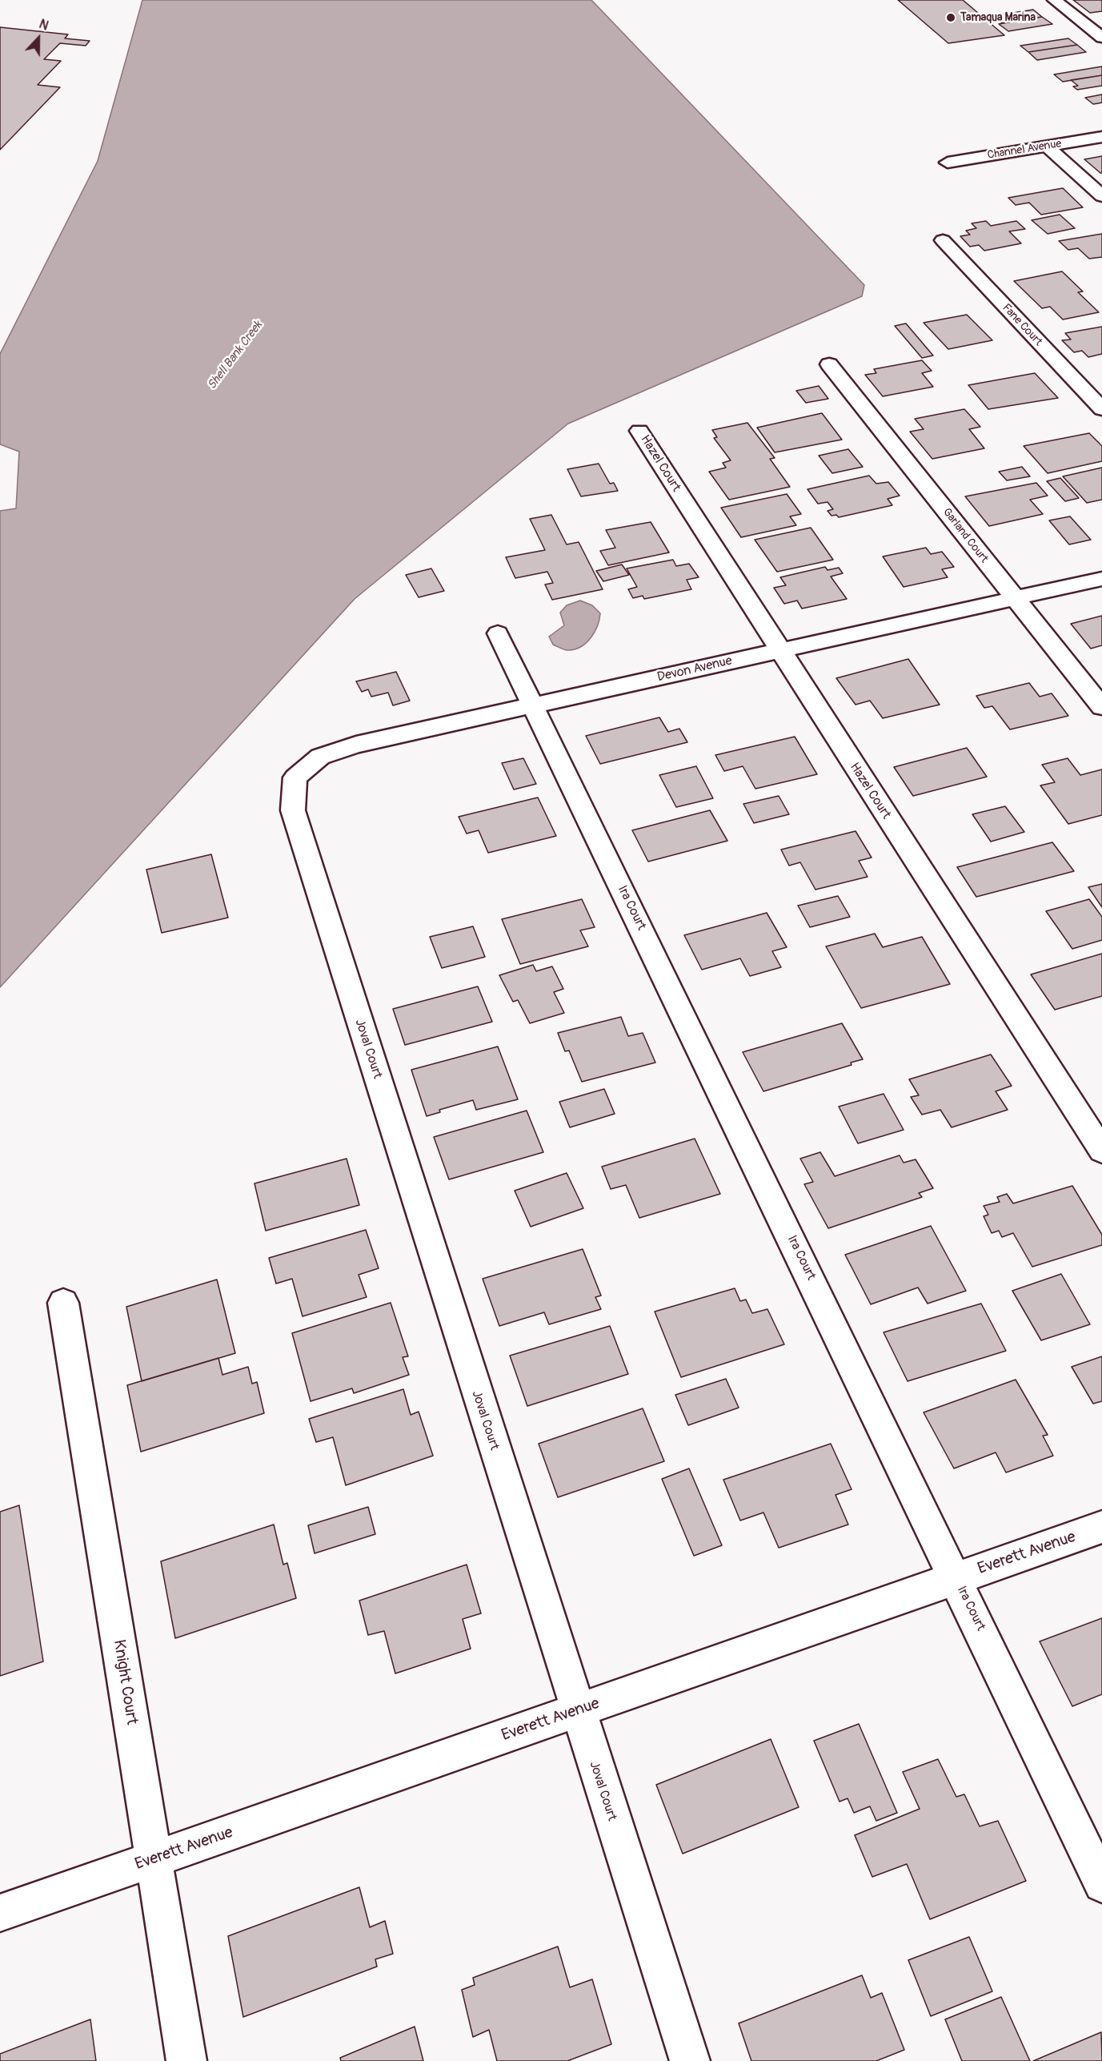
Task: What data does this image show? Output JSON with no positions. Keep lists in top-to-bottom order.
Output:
{
  "streets": {
    "street": [
      "Channel Avenue",
      "Fane Court",
      "Hazel Court",
      "Garland Court",
      "Devon Avenue",
      "Ira Court",
      "Joval Court",
      "Everett Avenue",
      "Knight Court"
    ]
  },
  "crossings": [
    ["Hazel Court", "Devon Avenue"],
    ["Garland Court", "Devon Avenue"],
    ["Devon Avenue", "Ira Court"],
    ["Devon Avenue", "Joval Court"],
    ["Ira Court", "Everett Avenue"],
    ["Joval Court", "Everett Avenue"],
    ["Everett Avenue", "Knight Court"]
  ],
  "water": ["Shell Bank Creek"],
  "places": ["Tamaqua Marina"],
  "north": "top"
}
